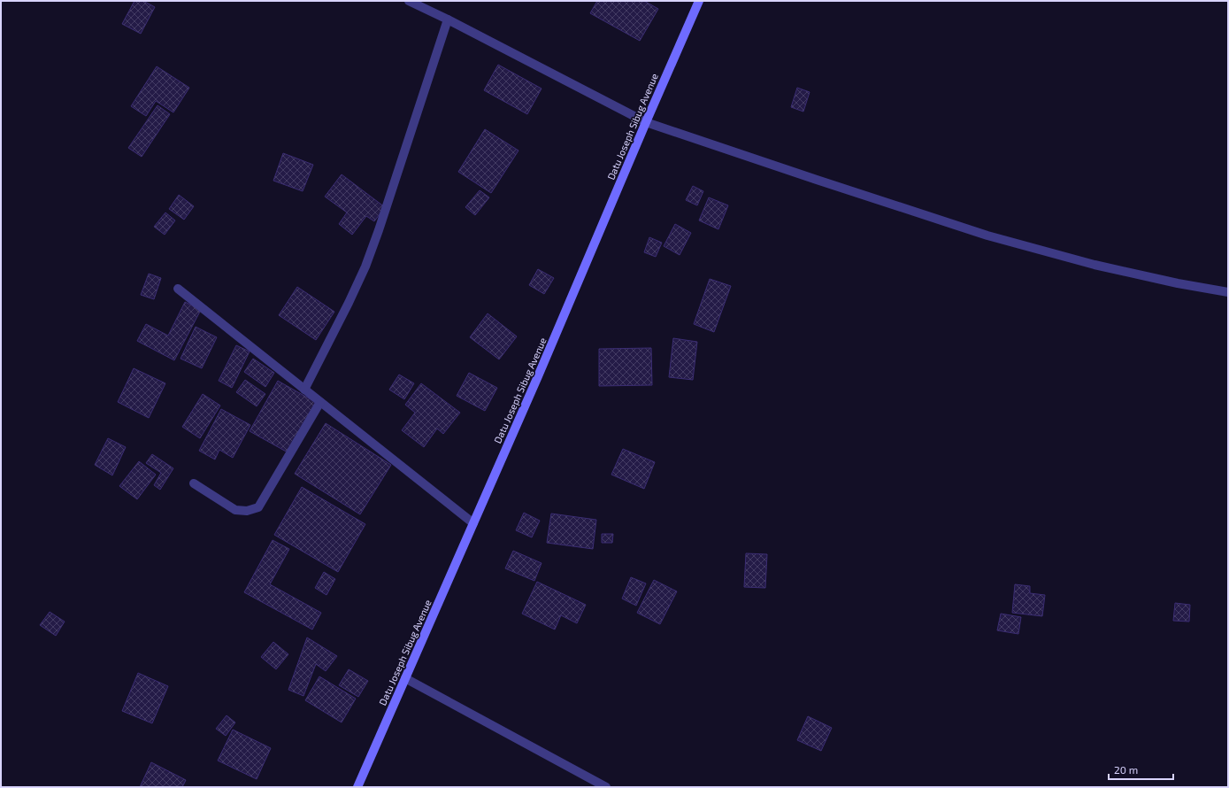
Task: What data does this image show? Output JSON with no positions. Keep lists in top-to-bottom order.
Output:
{
  "streets": {
    "main road": ["Datu Joseph Sibug Avenue"]
  },
  "scale_bar": "20 m"
}
